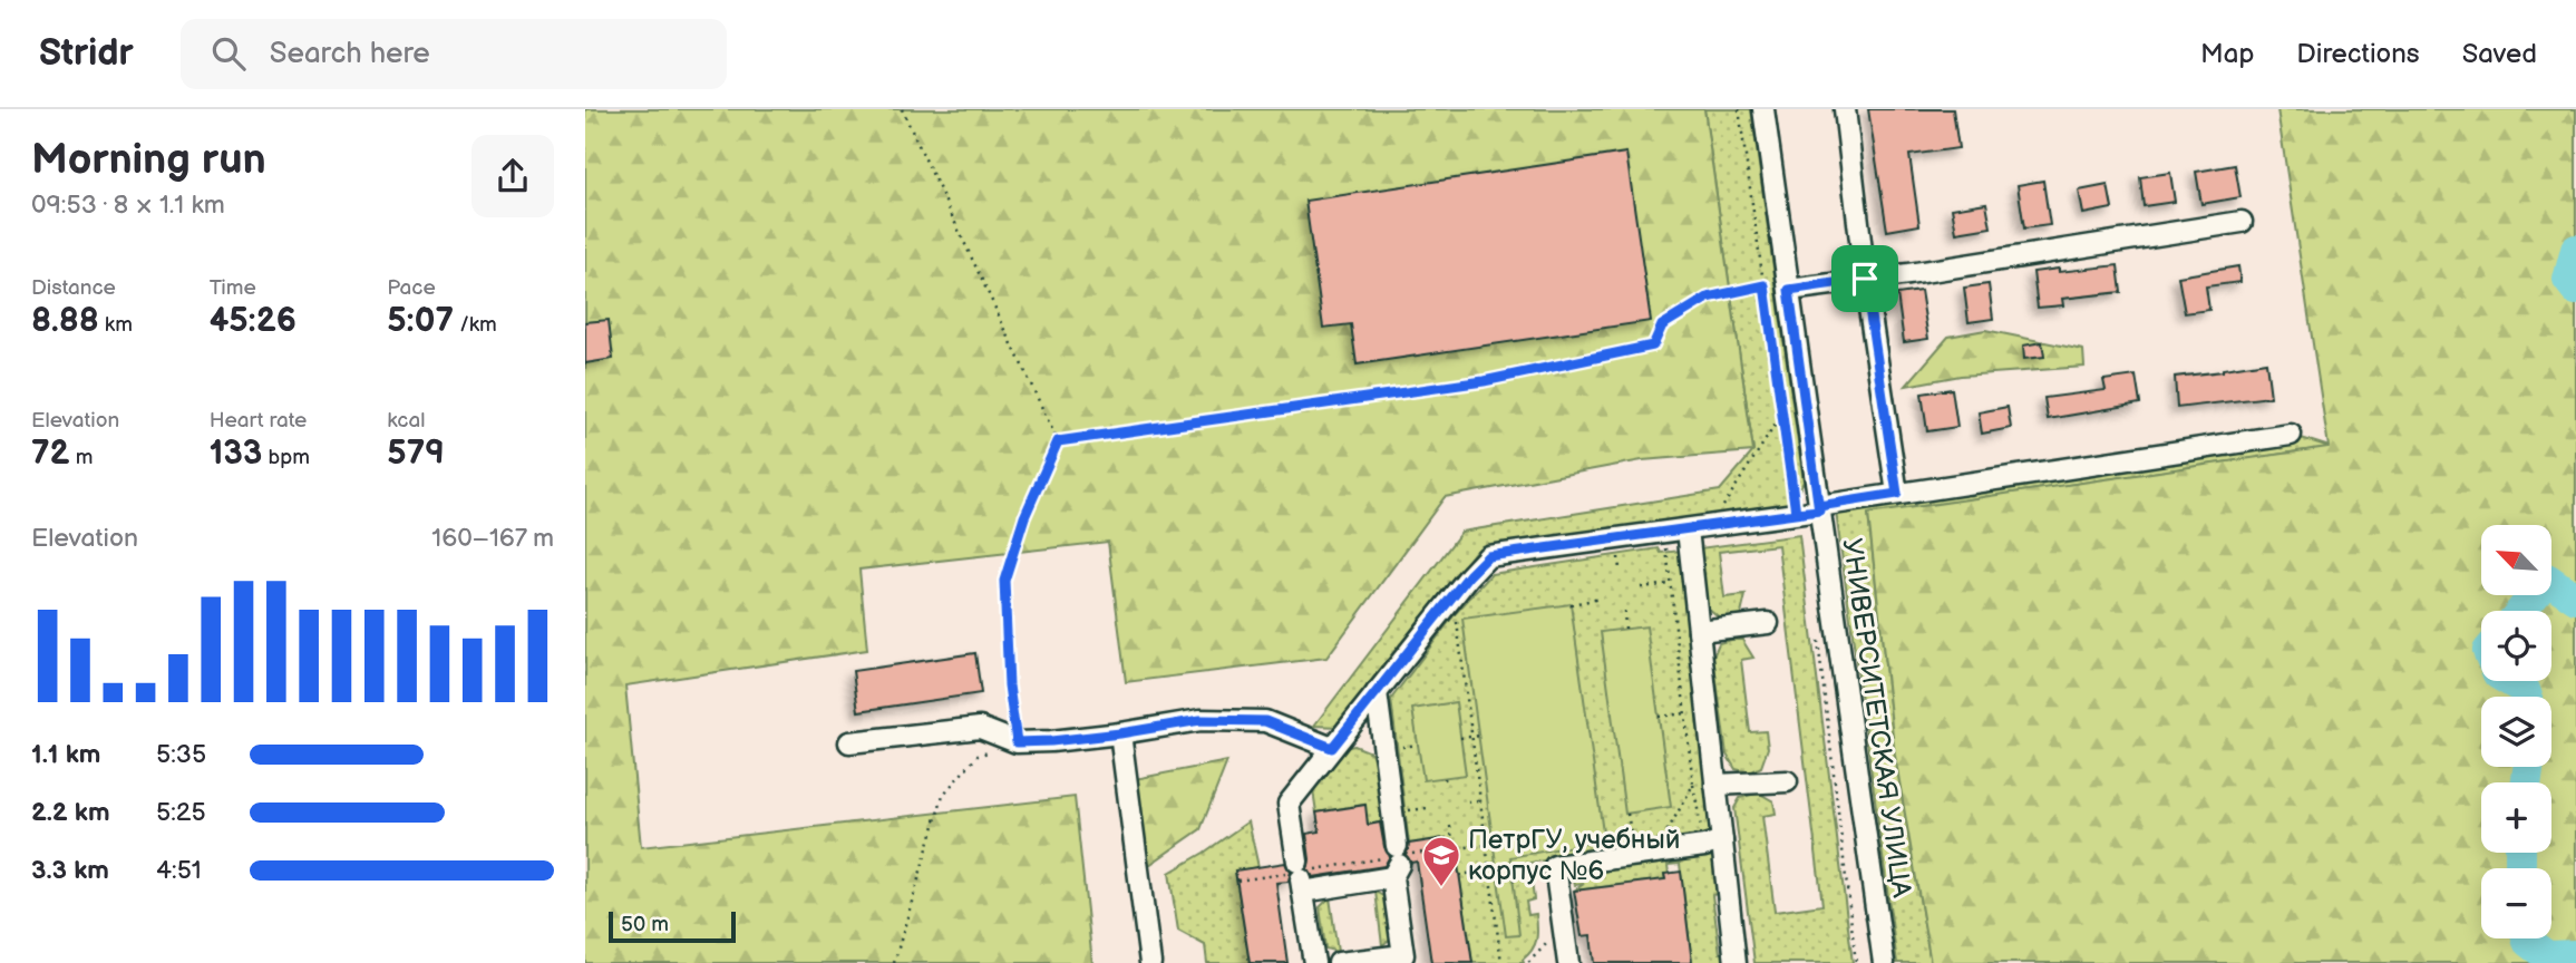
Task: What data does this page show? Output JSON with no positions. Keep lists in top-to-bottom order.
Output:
{
  "streets": {
    "street": ["УНИВЕРСИТЕТСКАЯ УЛИЦА"]
  },
  "places": {
    "school or university": ["ПетрГУ, учебный корпус №6"]
  },
  "scale_bar": "50 m",
  "north": "top left",
  "page": {
    "header": "Stridr",
    "search": "Search here",
    "nav": ["Map", "Directions", "Saved"],
    "heading": ["Morning run", "09:53 · 8 × 1.1 km"],
    "stats": [
      ["Distance", "8.88 km"],
      ["Time", "45:26"],
      ["Pace", "5:07 /km"],
      ["Elevation", "72 m"],
      ["Heart rate", "133 bpm"],
      ["kcal", "579"]
    ],
    "chart": ["Elevation", "160–167 m"],
    "map_buttons": ["+", "−"],
    "list": [
      {
        "name": "1.1 km",
        "note": "5:35"
      },
      {
        "name": "2.2 km",
        "note": "5:25"
      },
      {
        "name": "3.3 km",
        "note": "4:51"
      }
    ],
    "scale": "50 m"
  }
}
